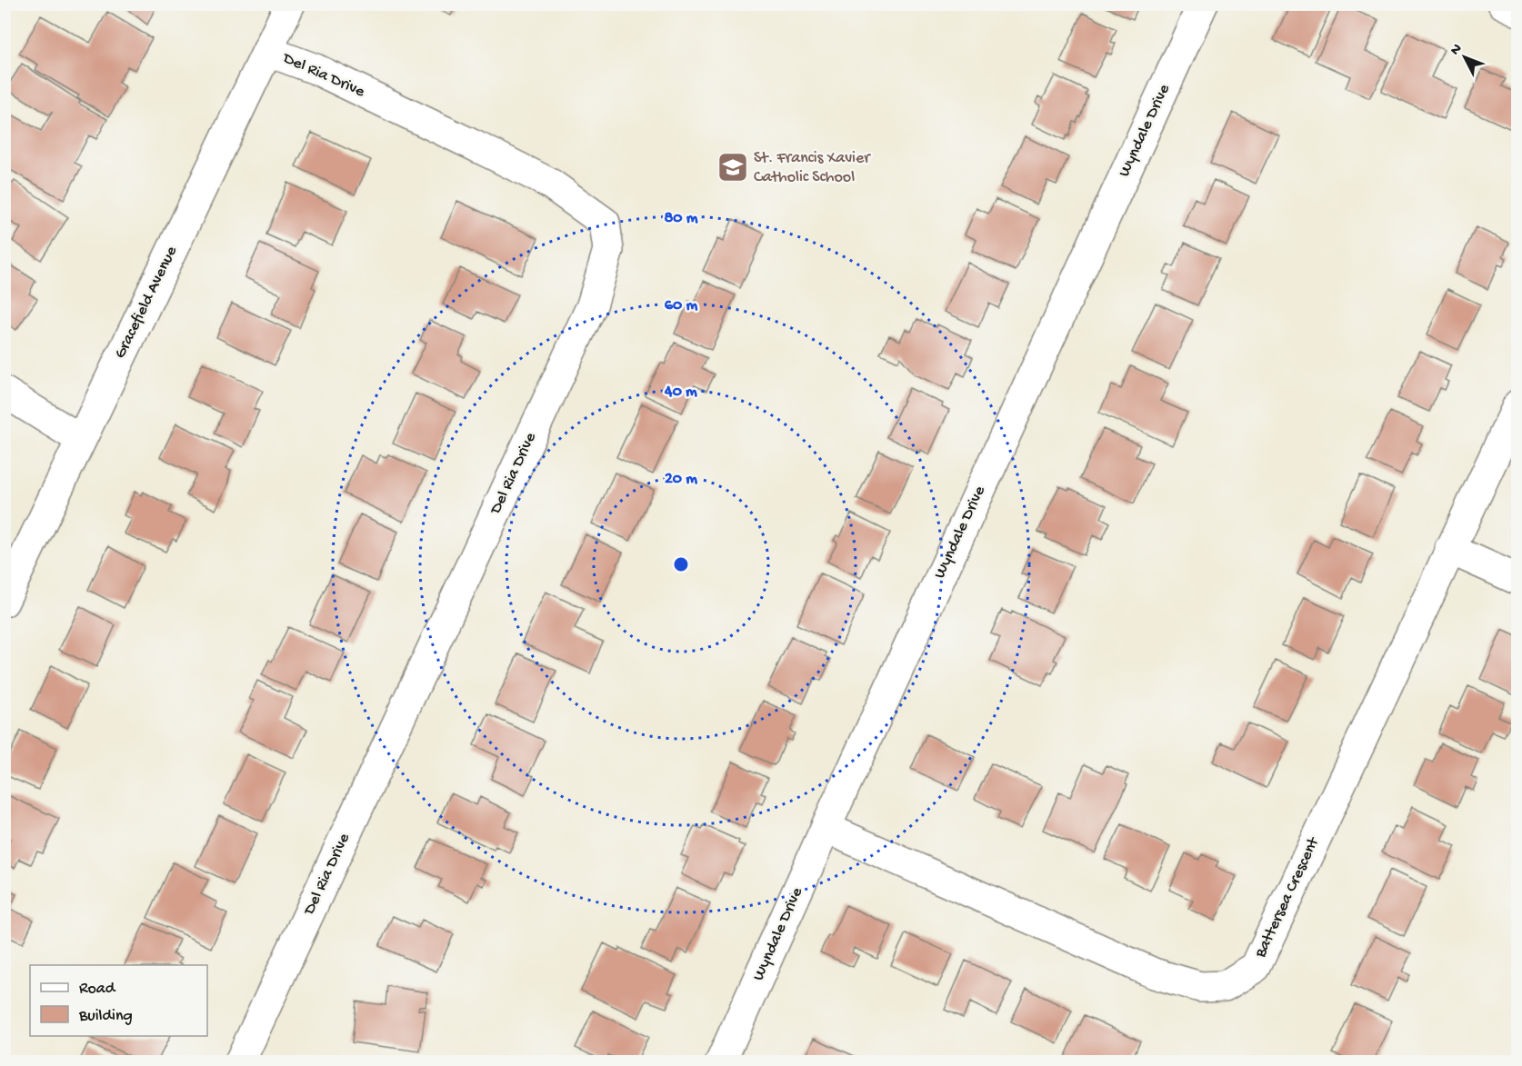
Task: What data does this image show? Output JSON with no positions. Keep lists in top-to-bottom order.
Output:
{
  "streets": {
    "street": [
      "Del Ria Drive",
      "Wyndale Drive",
      "Gracefield Avenue",
      "Battersea Crescent"
    ]
  },
  "crossings": [
    ["Del Ria Drive", "Gracefield Avenue"],
    ["Wyndale Drive", "Battersea Crescent"]
  ],
  "places": {
    "school or university": ["St. Francis Xavier Catholic School"]
  },
  "legend": ["Road", "Building"],
  "north": "top left",
  "rings": [
    "80 m",
    "60 m",
    "40 m",
    "20 m"
  ]
}
